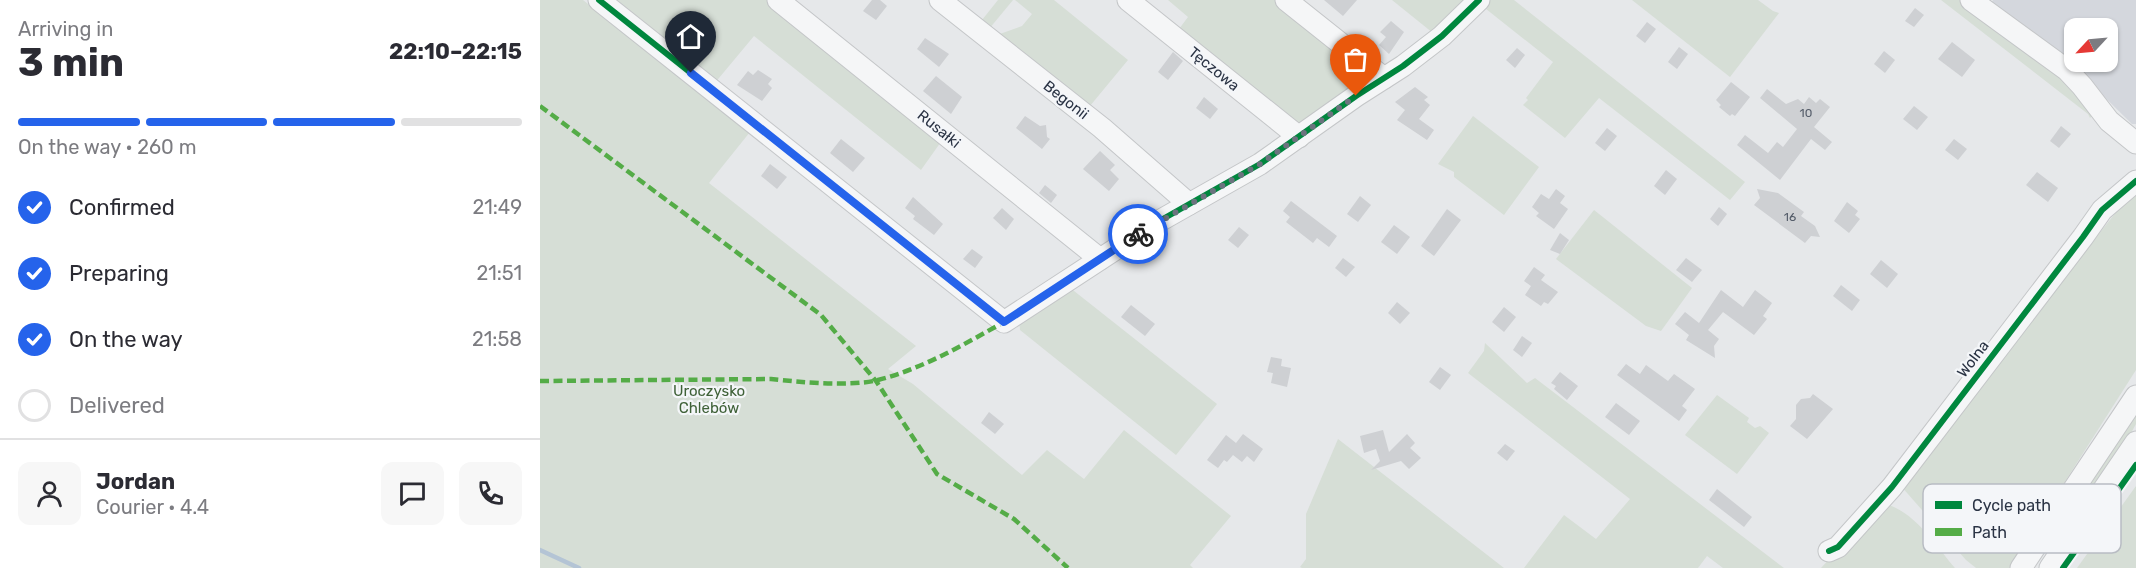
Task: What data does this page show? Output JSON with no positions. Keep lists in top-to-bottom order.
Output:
{
  "streets": {
    "street": [
      "Tęczowa",
      "Begonii",
      "Rusałki",
      "Wolna"
    ]
  },
  "parks": ["Uroczysko Chlebów"],
  "house_numbers": ["10", "16"],
  "legend": ["Cycle path", "Path"],
  "north": "bottom left",
  "page": {
    "heading": ["3 min", "Arriving in", "22:10–22:15"],
    "panel": ["Jordan", "Courier · 4.4"],
    "bar": "On the way · 260 m",
    "list": [
      ["Confirmed", "21:49"],
      ["Preparing", "21:51"],
      ["On the way", "21:58"],
      "Delivered"
    ]
  }
}
